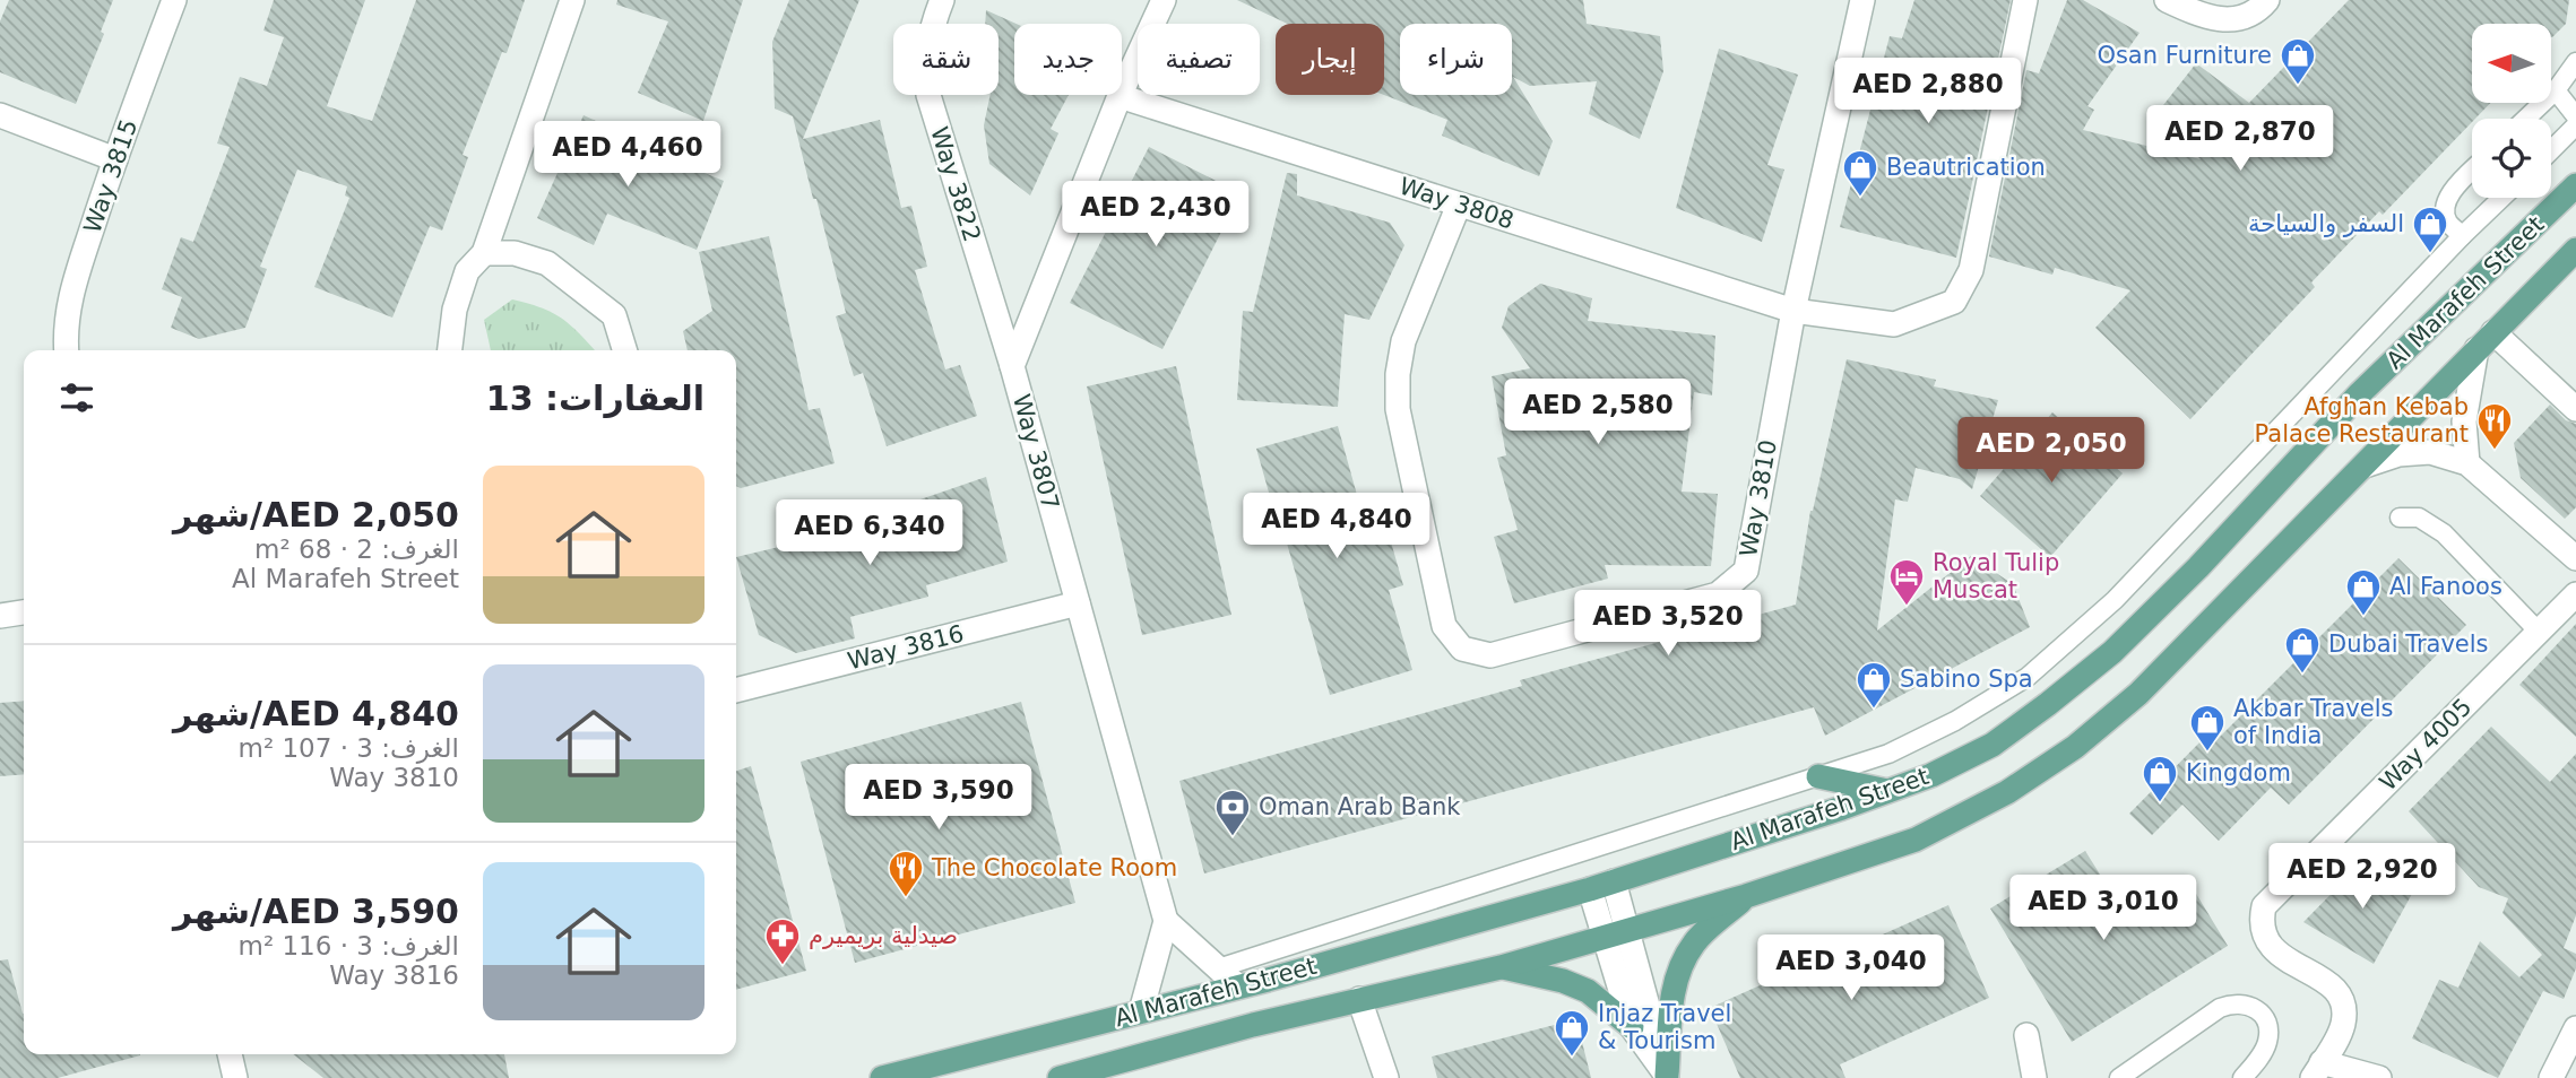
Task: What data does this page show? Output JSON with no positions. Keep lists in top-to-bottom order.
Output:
{
  "streets": {
    "main road": ["Al Marafeh Street"],
    "street": [
      "Way 3815",
      "Way 3822",
      "Way 3808",
      "Way 3807",
      "Way 3810",
      "Way 3816",
      "Way 4005"
    ]
  },
  "crossings": [
    ["Way 3822", "Way 3807"],
    ["Way 3808", "Way 3807"],
    ["Way 3808", "Way 3810"],
    ["Way 3807", "Way 3816"]
  ],
  "places": {
    "shop": [
      "Osan Furniture",
      "Beautrication",
      "السفر والسياحة",
      "Al Fanoos",
      "Dubai Travels",
      "Sabino Spa",
      "Akbar Travels of India",
      "Kingdom",
      "Injaz Travel & Tourism"
    ],
    "restaurant": ["Afghan Kebab Palace Restaurant", "The Chocolate Room"],
    "hotel": ["Royal Tulip Muscat"],
    "bank": ["Oman Arab Bank"],
    "pharmacy": ["صيدلية بريميرم"]
  },
  "north": "left",
  "page": {
    "chip": [
      "شراء",
      "إيجار",
      "تصفية",
      "جديد",
      "شقة"
    ],
    "price": [
      "AED 2,880",
      "AED 2,870",
      "AED 4,460",
      "AED 2,430",
      "AED 2,580",
      "AED 2,050",
      "AED 4,840",
      "AED 6,340",
      "AED 3,520",
      "AED 3,590",
      "AED 2,920",
      "AED 3,010",
      "AED 3,040"
    ],
    "heading": "العقارات: 13",
    "list": [
      {
        "name": "AED 2,050/شهر",
        "note": "الغرف: 2 · 68 m² · Al Marafeh Street"
      },
      {
        "name": "AED 4,840/شهر",
        "note": "الغرف: 3 · 107 m² · Way 3810"
      },
      {
        "name": "AED 3,590/شهر",
        "note": "الغرف: 3 · 116 m² · Way 3816"
      }
    ]
  }
}
